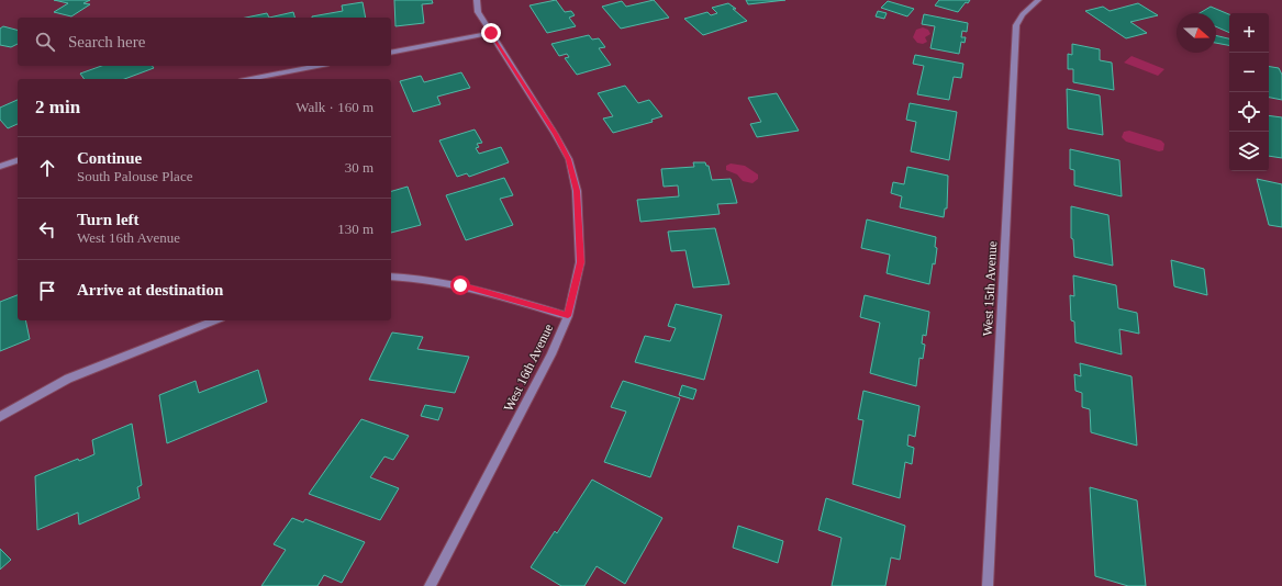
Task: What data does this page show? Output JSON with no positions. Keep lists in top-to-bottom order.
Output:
{
  "streets": {
    "street": ["West 15th Avenue", "West 16th Avenue"]
  },
  "north": "right",
  "page": {
    "map_buttons": ["+", "−"],
    "search": "Search here",
    "heading": ["2 min", "Walk · 160 m"],
    "list": [
      ["Continue", "South Palouse Place", "30 m"],
      ["Turn left", "West 16th Avenue", "130 m"],
      "Arrive at destination"
    ]
  }
}
